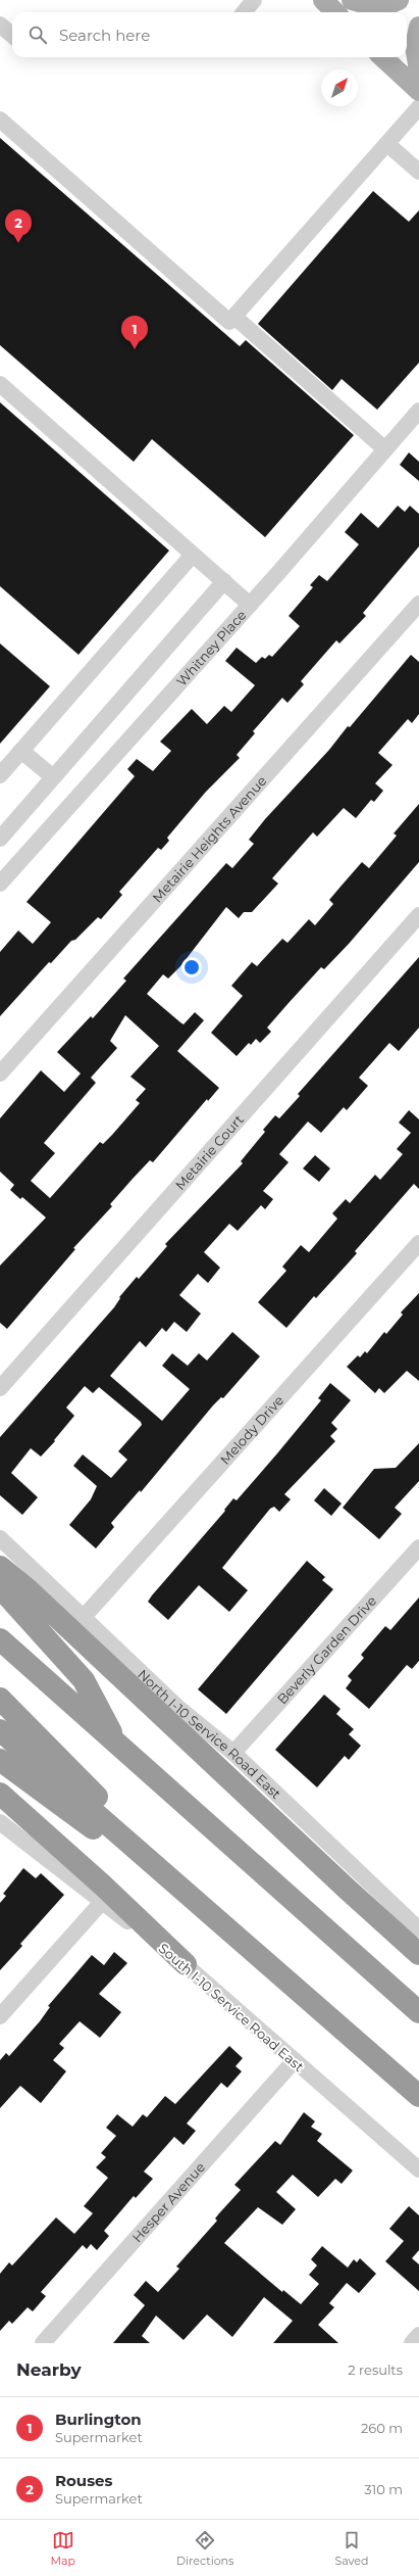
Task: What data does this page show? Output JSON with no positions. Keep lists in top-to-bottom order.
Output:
{
  "streets": {
    "street": [
      "Whitney Place",
      "Metairie Heights Avenue",
      "Metairie Court",
      "Melody Drive",
      "Beverly Garden Drive",
      "North I-10 Service Road East",
      "South I-10 Service Road East",
      "Hesper Avenue"
    ]
  },
  "crossings": [
    ["Melody Drive", "North I-10 Service Road East"],
    ["Beverly Garden Drive", "North I-10 Service Road East"],
    ["South I-10 Service Road East", "Hesper Avenue"]
  ],
  "north": "top right",
  "page": {
    "search": "Search here",
    "pins": ["2", "1"],
    "heading": ["Nearby", "2 results"],
    "list": [
      {
        "mark": "1",
        "name": "Burlington",
        "note": "Supermarket",
        "value": "260 m"
      },
      {
        "mark": "2",
        "name": "Rouses",
        "note": "Supermarket",
        "value": "310 m"
      }
    ],
    "nav": ["Map", "Directions", "Saved"]
  }
}
